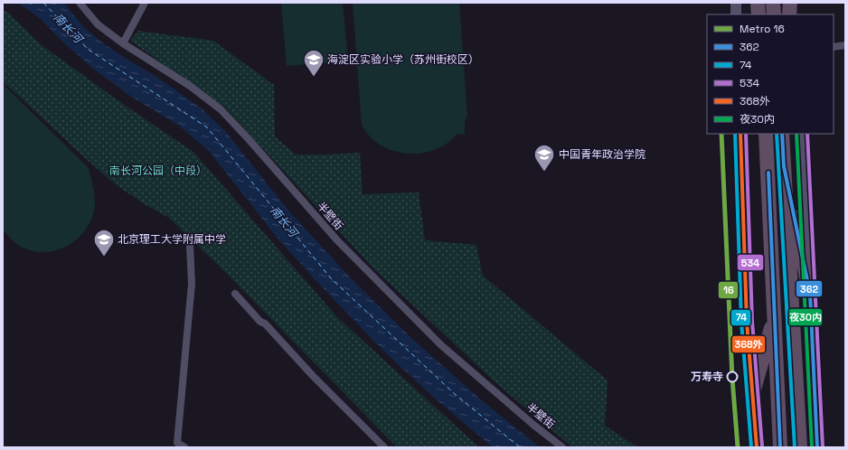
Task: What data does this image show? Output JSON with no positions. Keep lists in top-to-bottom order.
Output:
{
  "streets": {
    "street": ["半壁街"]
  },
  "water": ["南长河"],
  "parks": ["南长河公园（中段）"],
  "places": {
    "school or university": ["海淀区实验小学（苏州街校区）", "中国青年政治学院", "北京理工大学附属中学"],
    "other": ["万寿寺"]
  },
  "lines": [
    "metro line 16",
    "transit line 362",
    "transit line 74",
    "transit line 534",
    "transit line 368外",
    "transit line 夜30内"
  ],
  "legend": [
    "Metro 16",
    "362",
    "74",
    "534",
    "368外",
    "夜30内"
  ]
}
